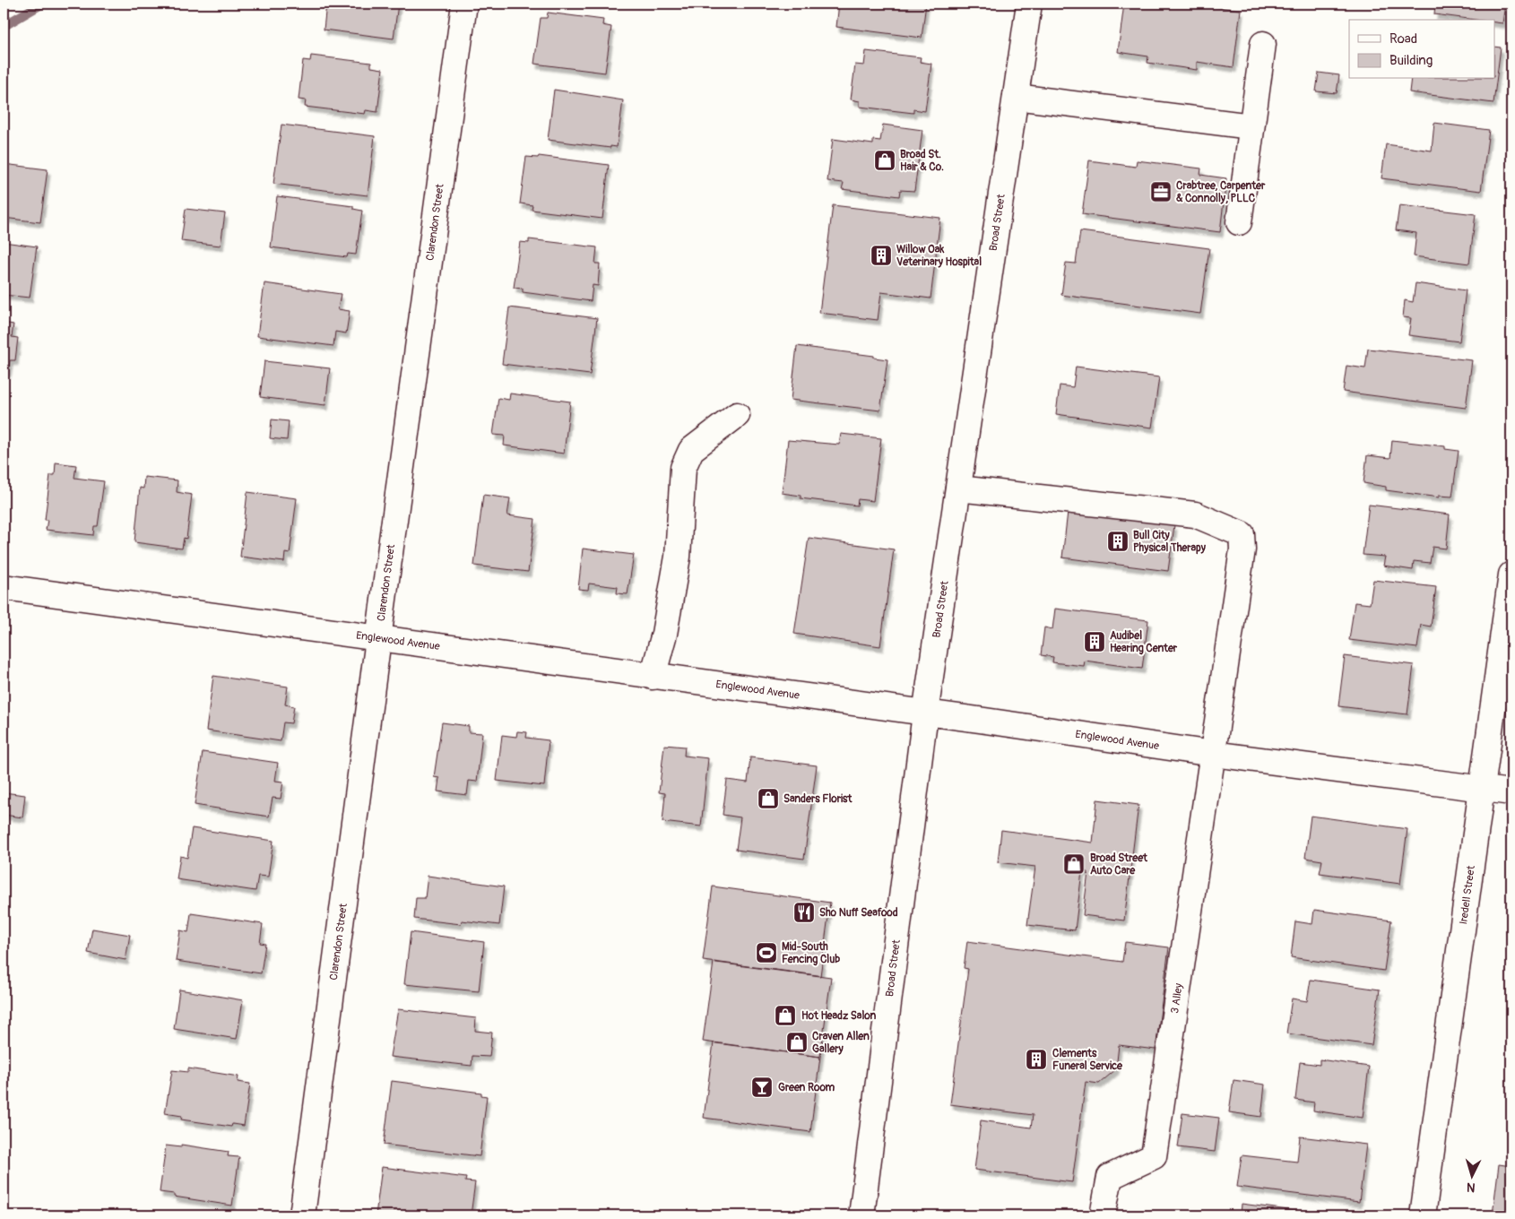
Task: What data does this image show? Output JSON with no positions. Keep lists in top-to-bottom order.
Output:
{
  "streets": {
    "street": [
      "Clarendon Street",
      "Broad Street",
      "Englewood Avenue",
      "Iredell Street",
      "3 Alley"
    ]
  },
  "crossings": [
    ["Clarendon Street", "Englewood Avenue"],
    ["Broad Street", "Englewood Avenue"],
    ["Englewood Avenue", "Iredell Street"],
    ["Englewood Avenue", "3 Alley"]
  ],
  "places": {
    "shop": [
      "Broad St. Hair & Co.",
      "Sanders Florist",
      "Broad Street Auto Care",
      "Hot Headz Salon",
      "Craven Allen Gallery"
    ],
    "office": ["Crabtree, Carpenter & Connolly, PLLC"],
    "building": [
      "Willow Oak Veterinary Hospital",
      "Bull City Physical Therapy",
      "Audibel Hearing Center",
      "Clements Funeral Service"
    ],
    "restaurant": ["Sho Nuff Seafood"],
    "sports": ["Mid-South Fencing Club"],
    "bar": ["Green Room"]
  },
  "legend": ["Road", "Building"],
  "north": "bottom"
}
